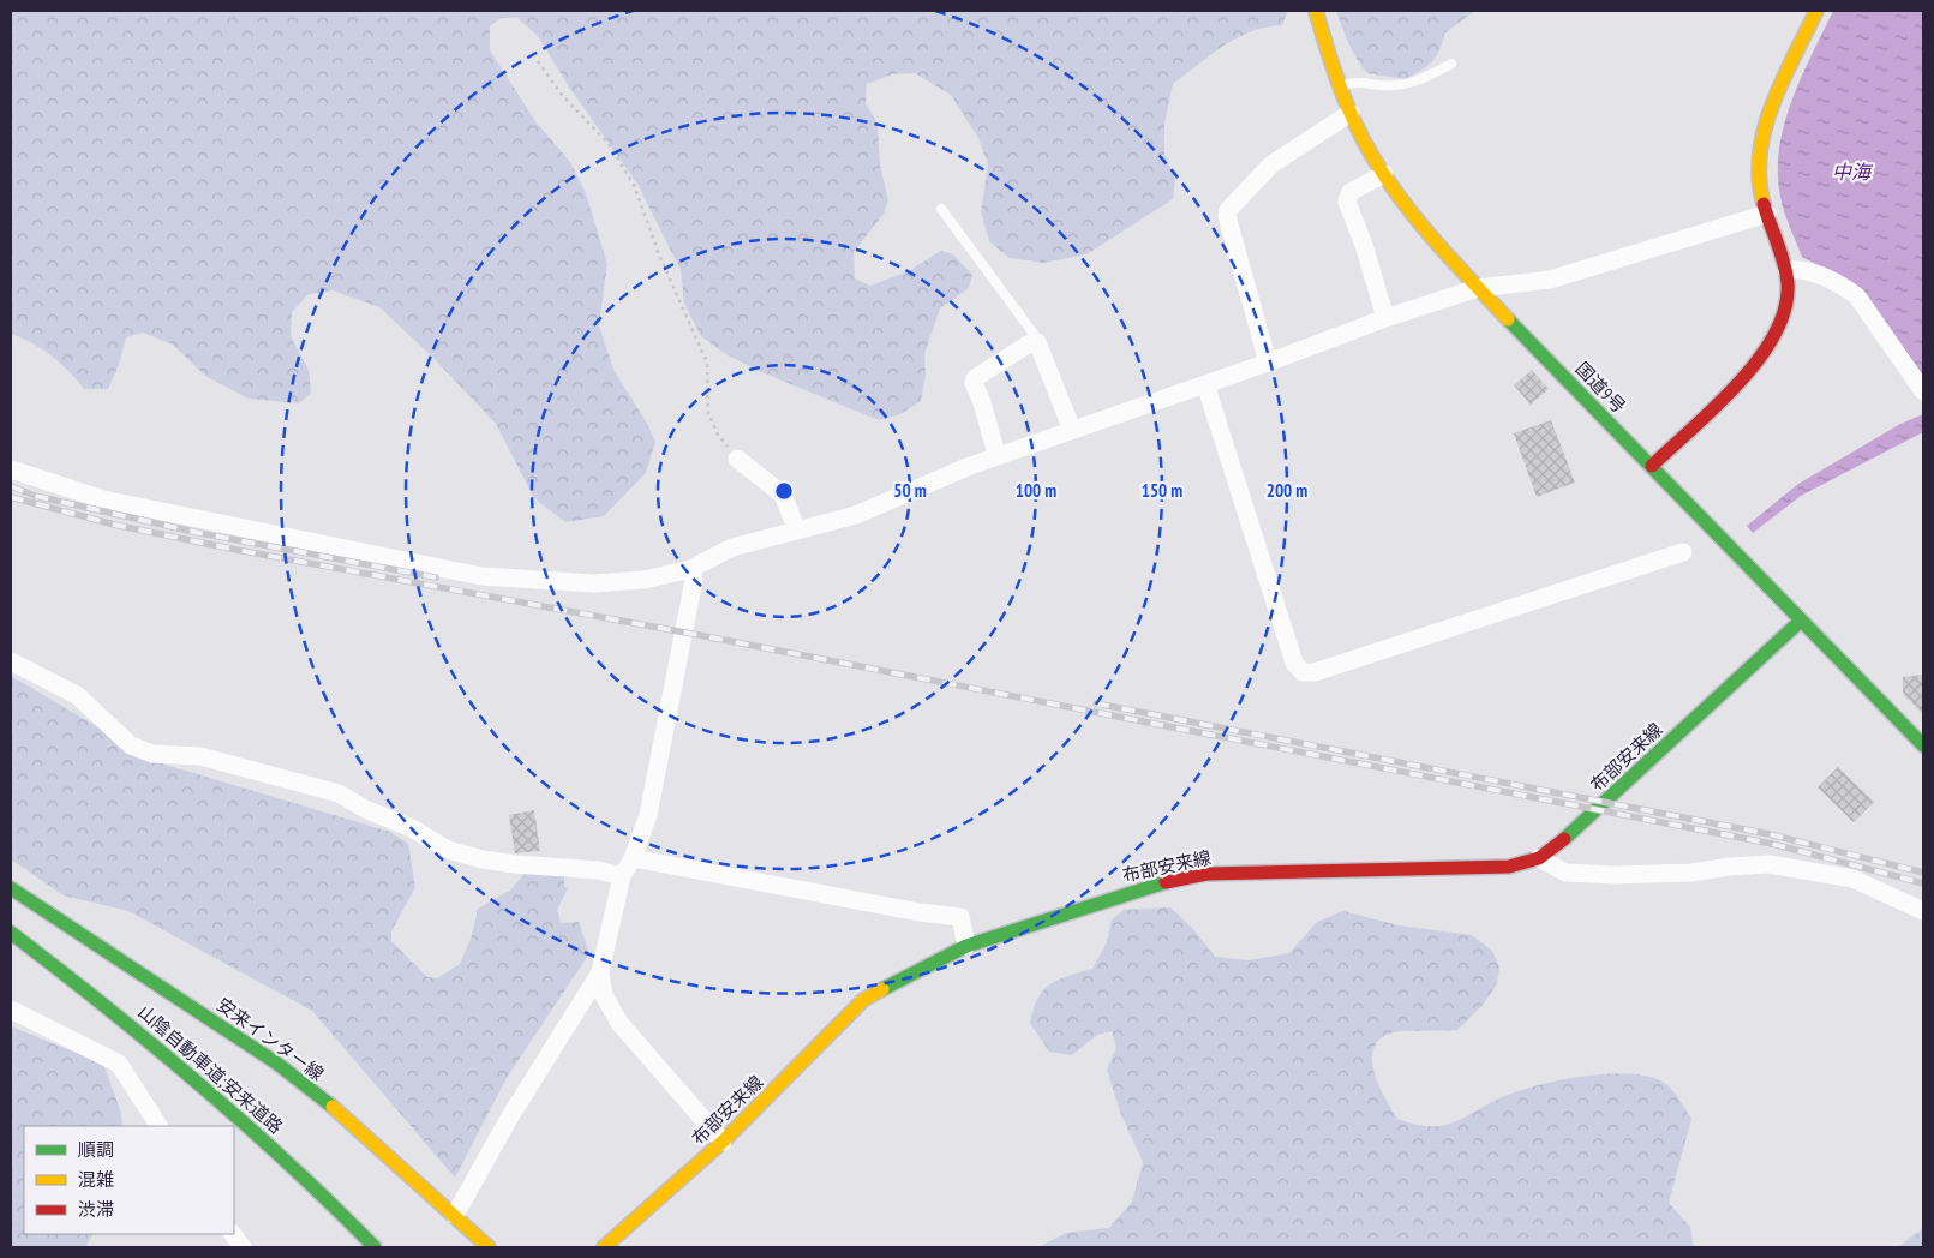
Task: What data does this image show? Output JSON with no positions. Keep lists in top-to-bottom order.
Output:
{
  "streets": {
    "main road": [
      "国道9号",
      "布部安来線",
      "安来インター線",
      "山陰自動車道;安来道路"
    ]
  },
  "crossings": [
    ["国道9号", "布部安来線"]
  ],
  "water": ["中海"],
  "legend": ["順調", "混雑", "渋滞"],
  "rings": [
    "50 m",
    "100 m",
    "150 m",
    "200 m"
  ]
}
